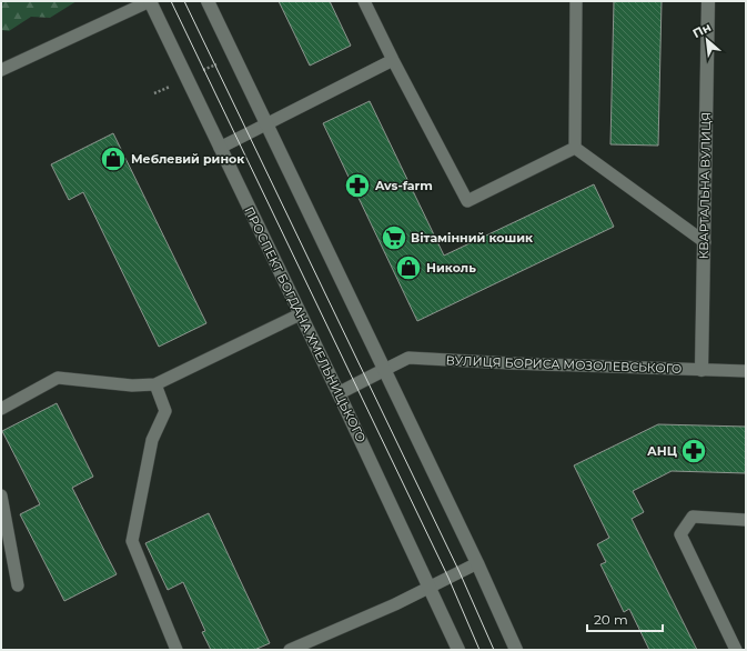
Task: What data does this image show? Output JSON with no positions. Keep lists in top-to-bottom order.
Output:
{
  "streets": {
    "main road": ["КВАРТАЛЬНА ВУЛИЦЯ", "ПРОСПЕКТ БОГДАНА ХМЕЛЬНИЦЬКОГО"],
    "lane": ["ВУЛИЦЯ БОРИСА МОЗОЛЕВСЬКОГО"]
  },
  "crossings": [
    ["КВАРТАЛЬНА ВУЛИЦЯ", "ВУЛИЦЯ БОРИСА МОЗОЛЕВСЬКОГО"]
  ],
  "places": {
    "shop": ["Меблевий ринок", "Николь"],
    "pharmacy": ["Avs-farm", "АНЦ"],
    "supermarket": ["Вітамінний кошик"]
  },
  "scale_bar": "20 m",
  "north": "top left"
}
